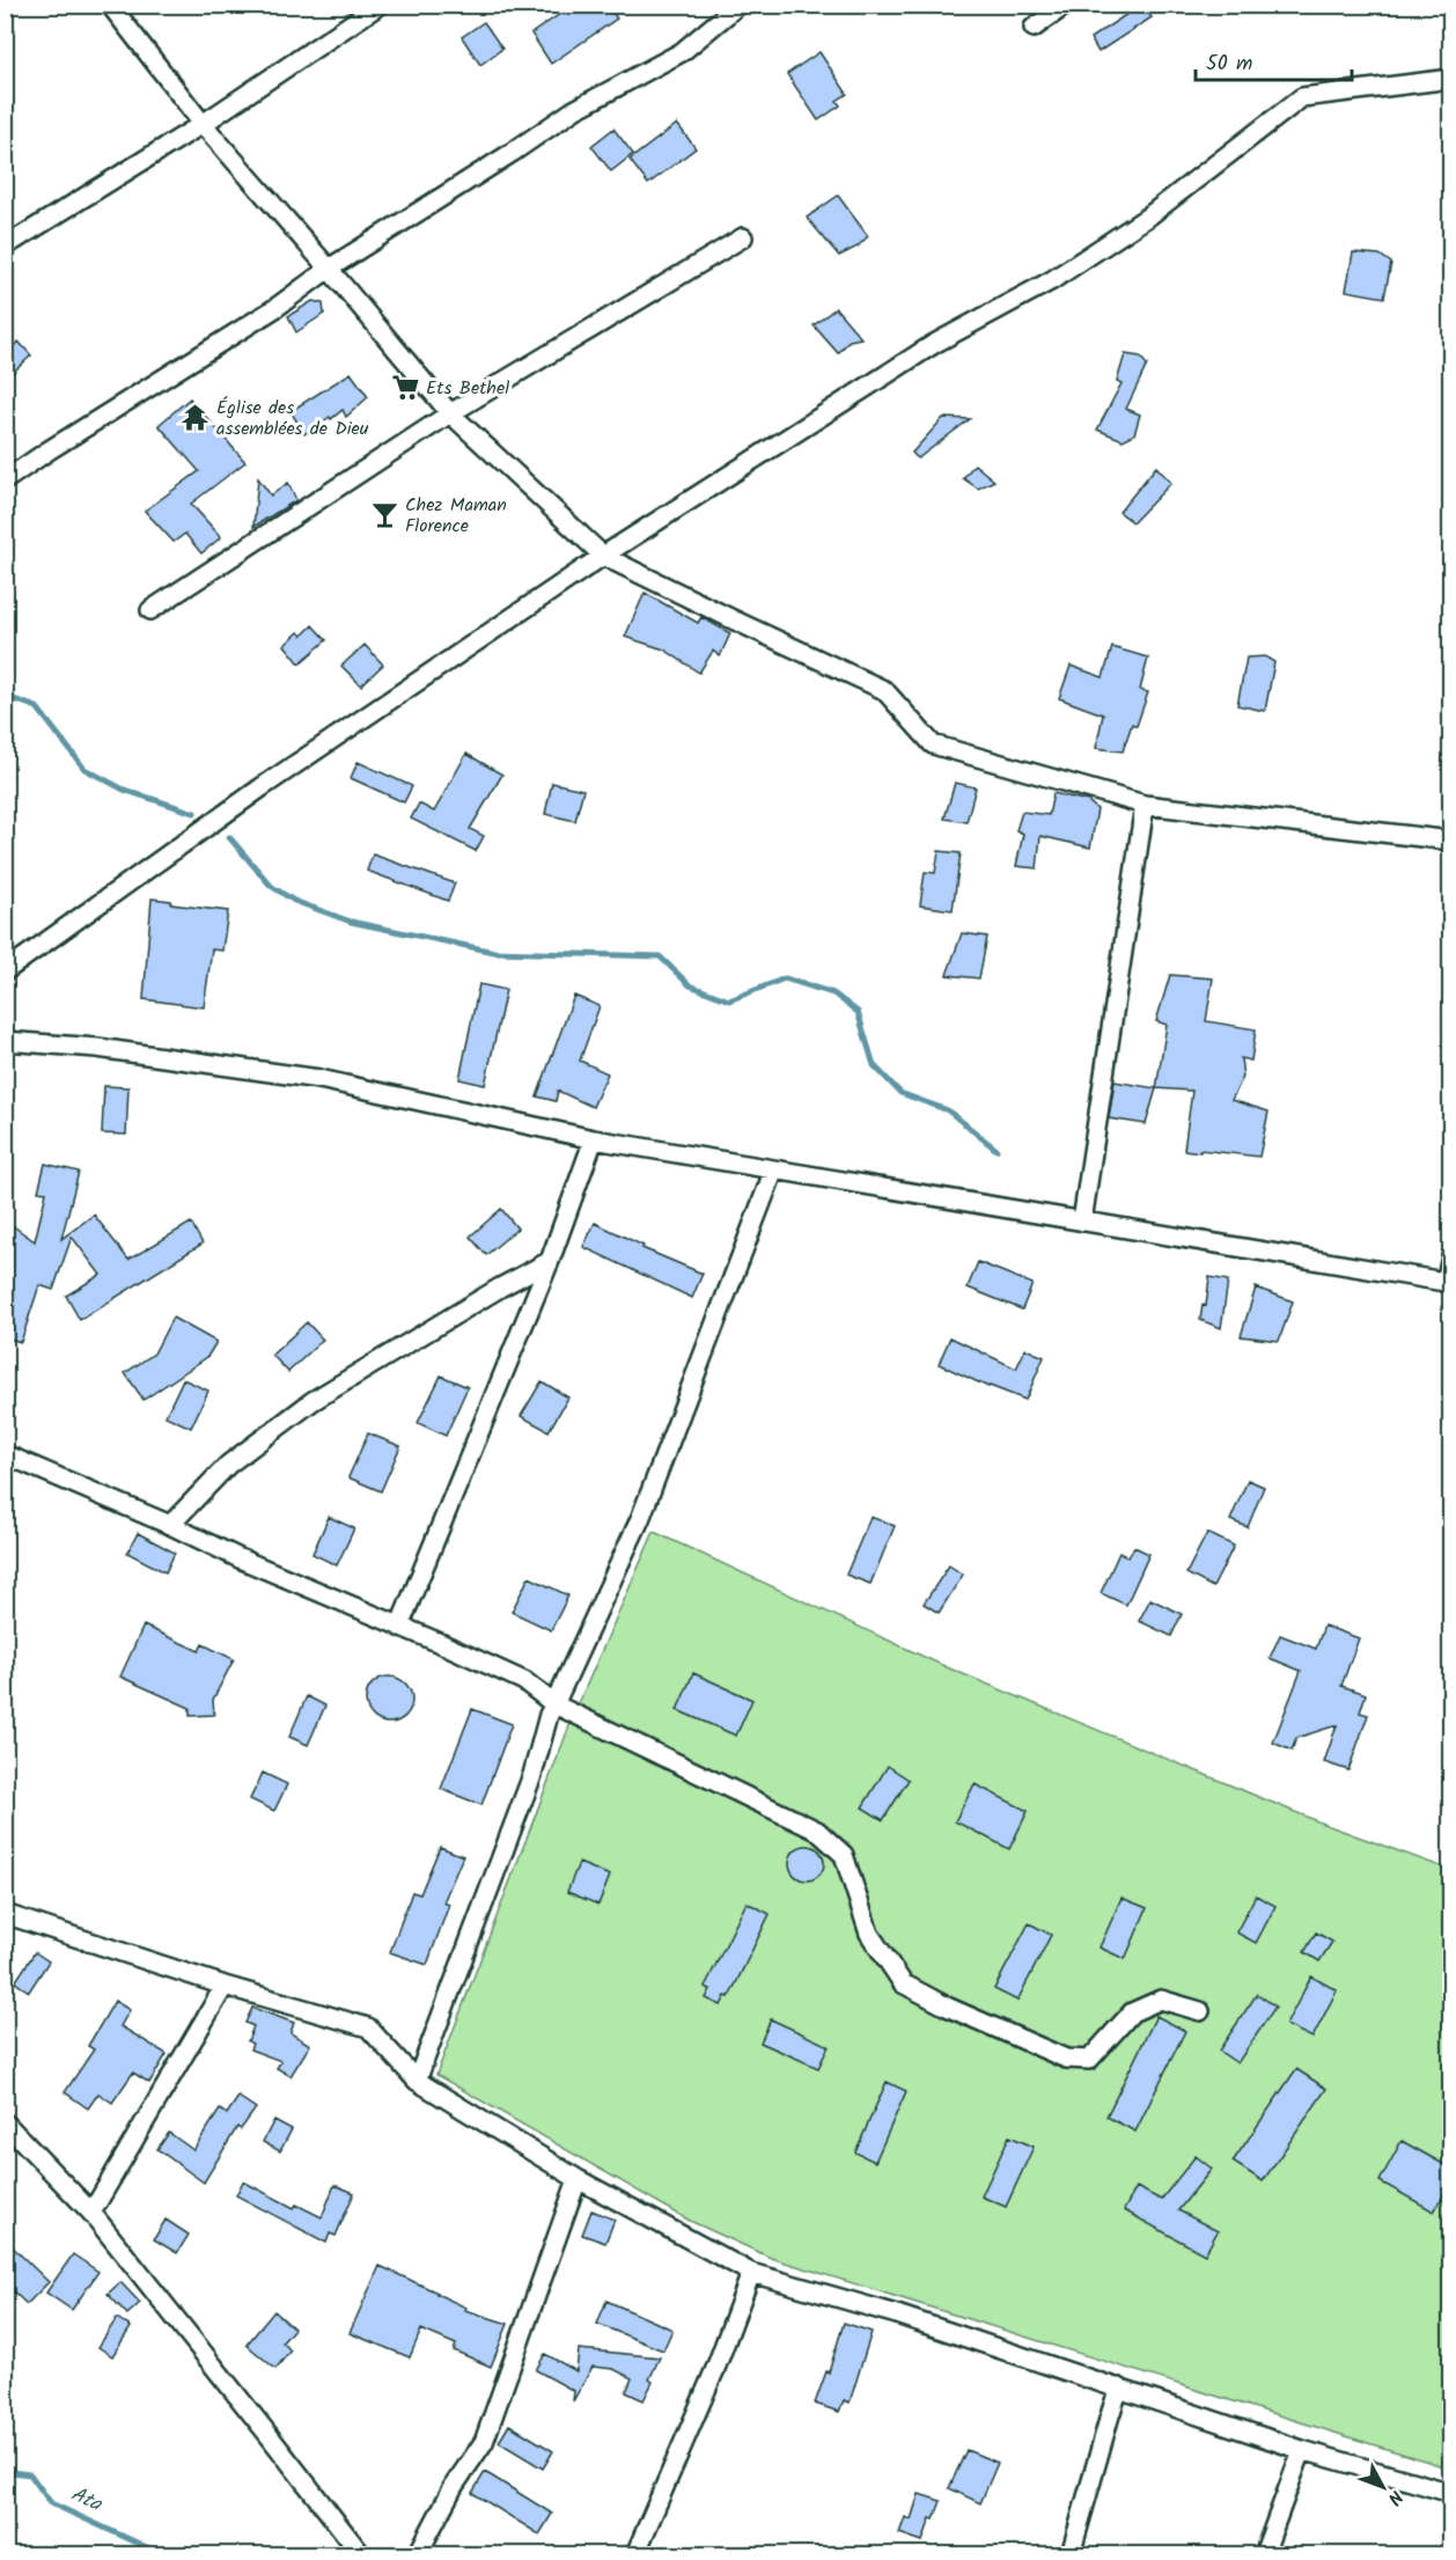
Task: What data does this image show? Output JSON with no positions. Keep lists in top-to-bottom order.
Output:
{
  "water": ["Ata"],
  "places": {
    "supermarket": ["Ets Bethel"],
    "temple": ["Église des assemblées de Dieu"],
    "bar": ["Chez Maman Florence"]
  },
  "scale_bar": "50 m",
  "north": "bottom right"
}
